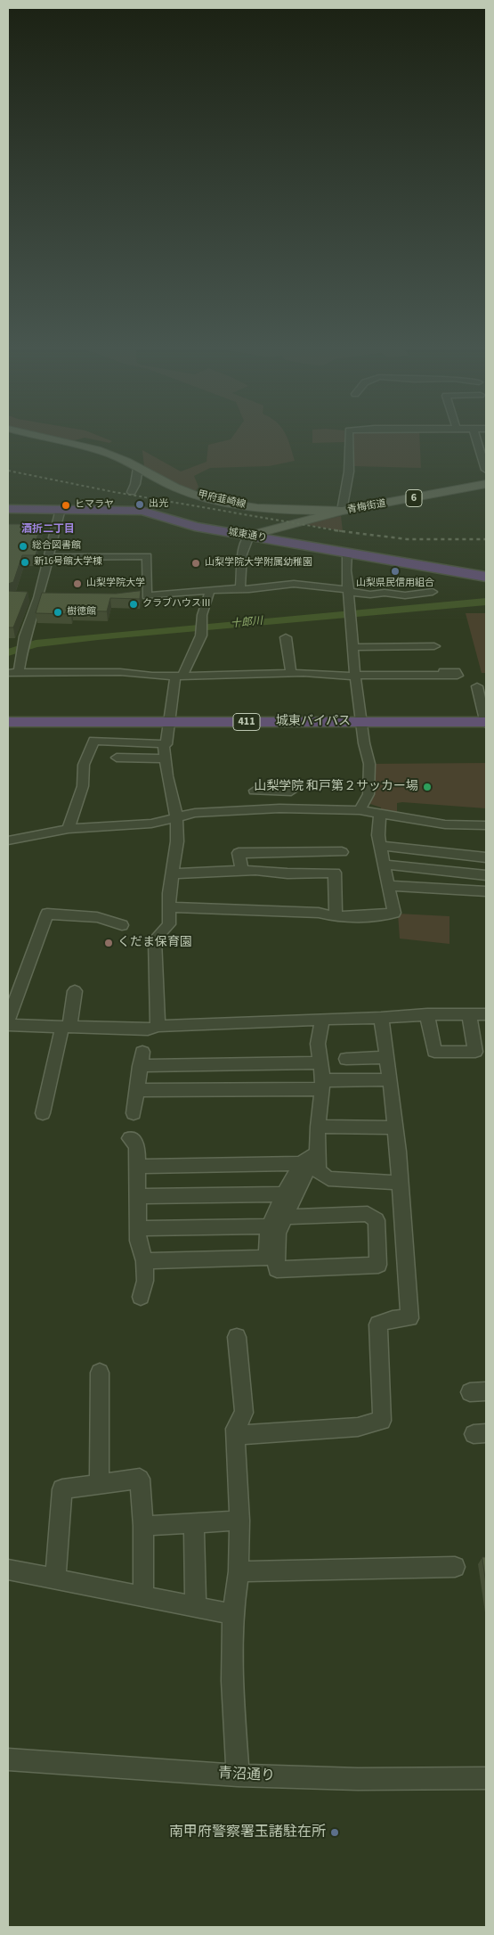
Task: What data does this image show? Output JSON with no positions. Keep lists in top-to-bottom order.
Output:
{
  "streets": {
    "highway": ["城東通り", "411", "城東バイパス"],
    "main road": ["6", "甲府韮崎線", "青梅街道"],
    "street": ["青沼通り"]
  },
  "crossings": [
    ["甲府韮崎線", "青梅街道"],
    ["青梅街道", "城東通り"]
  ],
  "districts": ["酒折二丁目"],
  "water": ["十郎川"],
  "places": [
    "出光",
    "ヒマラヤ",
    "総合図書館",
    "新16号館大学棟",
    "山梨学院大学附属幼稚園",
    "山梨県民信用組合",
    "山梨学院大学",
    "クラブハウスⅢ",
    "樹徳館",
    "山梨学院 和戸第２サッカー場",
    "くだま保育園",
    "南甲府警察署玉諸駐在所"
  ]
}
